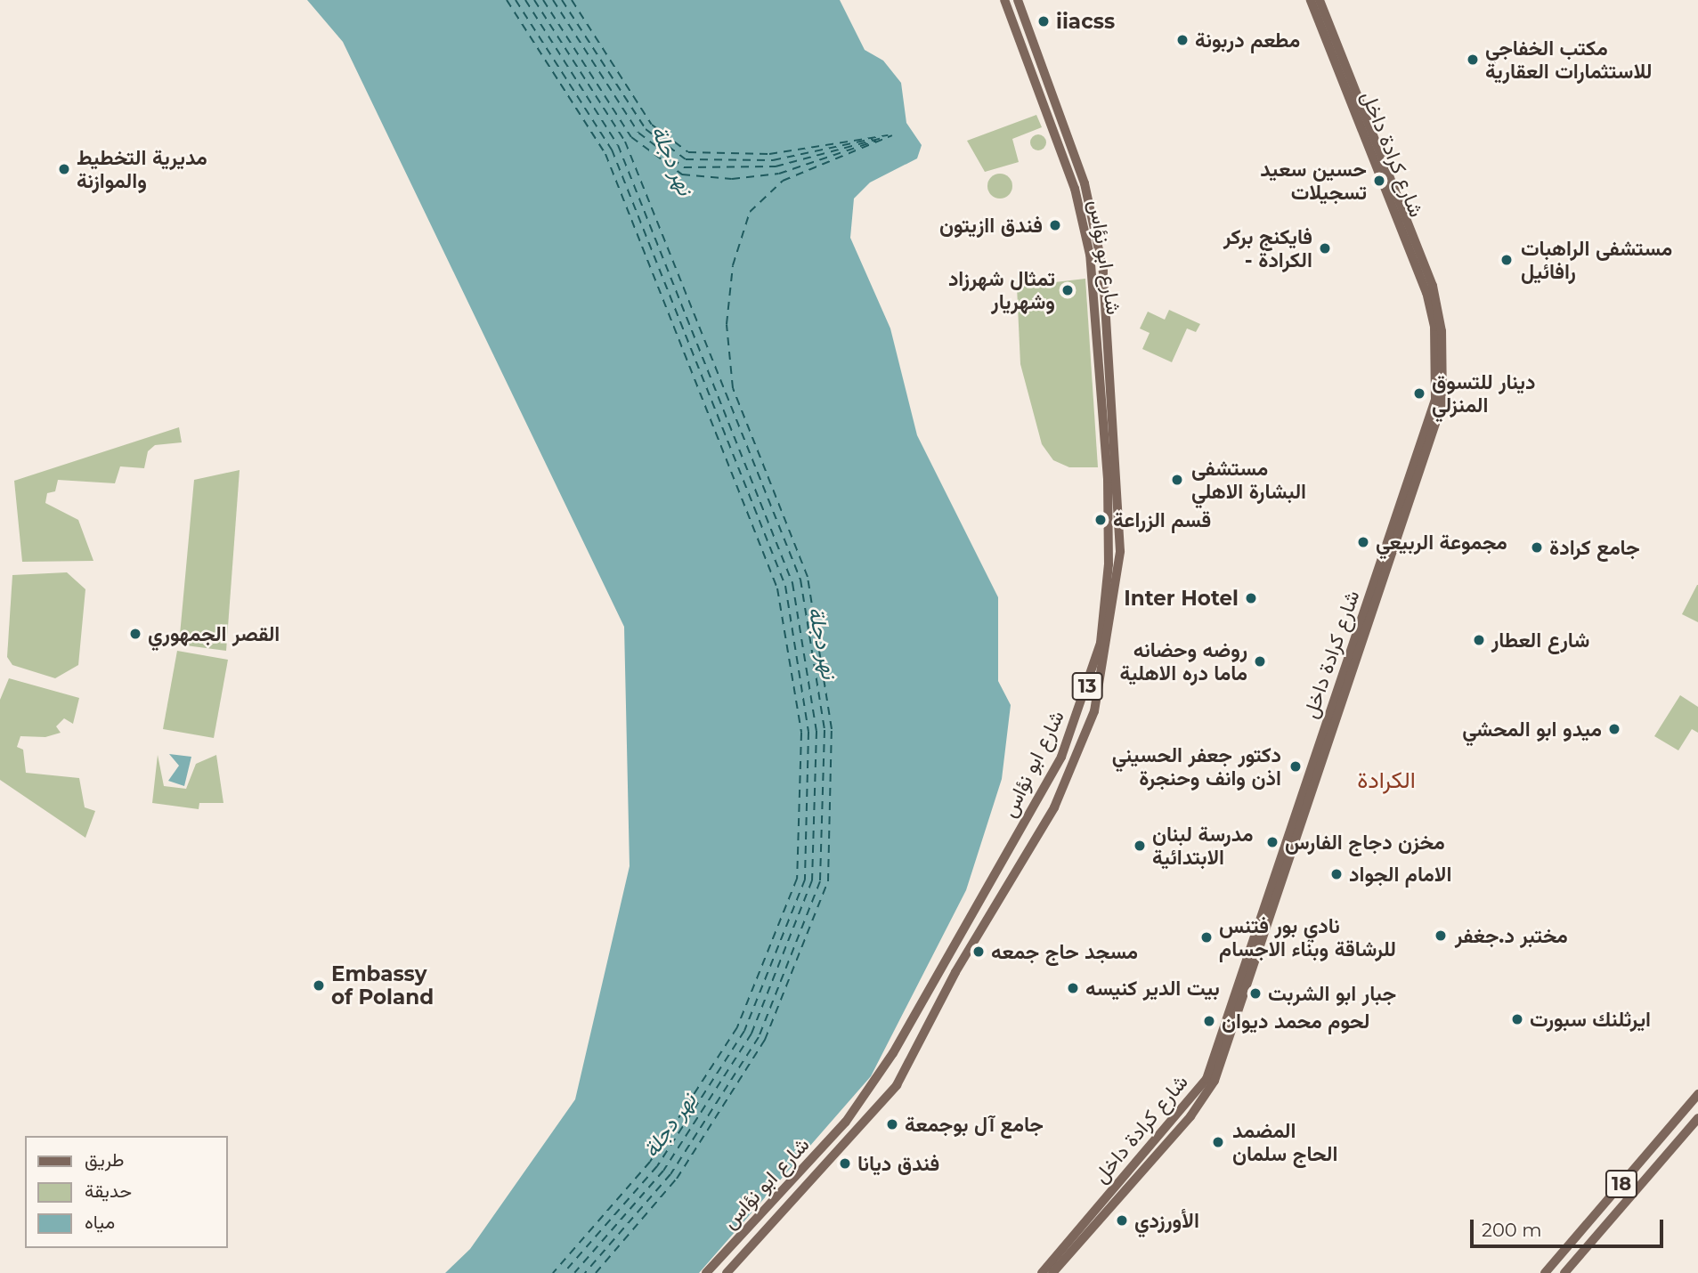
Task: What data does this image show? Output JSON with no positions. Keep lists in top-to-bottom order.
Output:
{
  "streets": {
    "main road": [
      "شارع كرادة داخل",
      "شارع ابو نؤاس",
      "13",
      "18"
    ]
  },
  "districts": ["الكرادة"],
  "water": ["نهر دجلة"],
  "places": [
    "iiacss",
    "مطعم دربونة",
    "مكتب الخفاجي للاستثمارات العقارية",
    "مديرية التخطيط والموازنة",
    "حسين سعيد تسجيلات",
    "فندق اازيتون",
    "فايكنج بركر - الكرادة",
    "مستشفى الراهبات رافائيل",
    "تمثال شهرزاد وشهريار",
    "دينار للتسوق المنزلي",
    "مستشفى البشارة الاهلي",
    "قسم الزراعة",
    "مجموعة الربيعي",
    "جامع كرادة",
    "Inter Hotel",
    "القصر الجمهوري",
    "شارع العطار",
    "روضه وحضانه ماما دره الاهلية",
    "ميدو ابو المحشي",
    "دكتور جعفر الحسيني اذن وانف وحنجرة",
    "مخزن دجاج الفارس",
    "مدرسة لبنان الابتدائية",
    "الامام الجواد",
    "مختبر د.جغفر",
    "نادي بور فتنس للرشاقة وبناء الاجسام",
    "مسجد حاج جمعه",
    "Embassy of Poland",
    "بيت الدير كنيسه",
    "جبار ابو الشربت",
    "ايرثلنك سبورت",
    "لحوم محمد ديوان",
    "جامع آل بوجمعة",
    "المضمد الحاج سلمان",
    "فندق ديانا",
    "الأورزدي"
  ],
  "legend": ["طريق", "حديقة", "مياه"],
  "scale_bar": "200 m"
}
